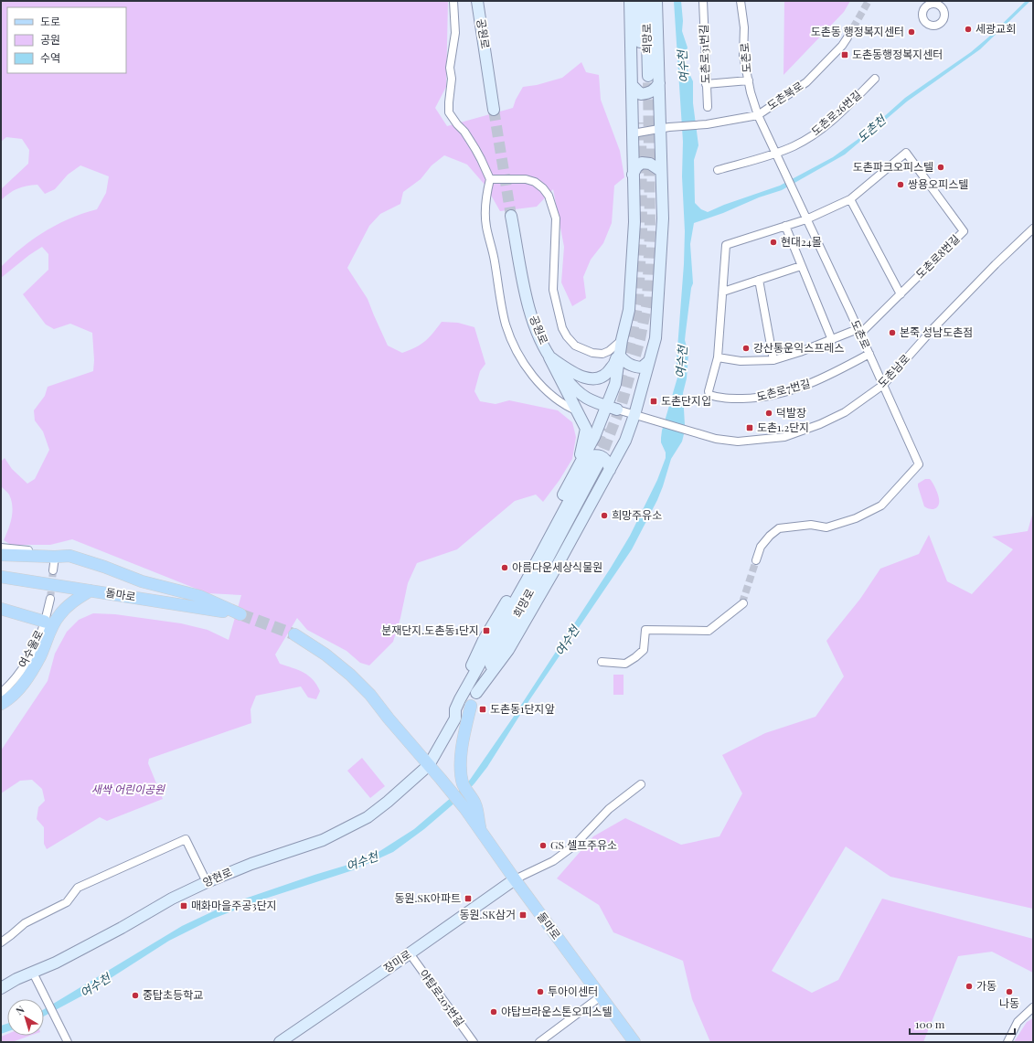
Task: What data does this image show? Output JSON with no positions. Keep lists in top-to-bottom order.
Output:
{
  "streets": {
    "main road": [
      "공원로",
      "희망로",
      "돌마로",
      "양현로",
      "장미로"
    ],
    "street": [
      "도촌로31번길",
      "도촌로",
      "도촌북로",
      "도촌로26번길",
      "도촌로8번길",
      "도촌남로",
      "도촌로7번길",
      "여수울로",
      "야탑로205번길"
    ]
  },
  "crossings": [
    ["희망로", "돌마로"],
    ["희망로", "양현로"],
    ["도촌로", "도촌북로"],
    ["도촌로", "도촌로26번길"],
    ["도촌로", "도촌로8번길"],
    ["도촌로", "도촌남로"],
    ["도촌로", "도촌로7번길"],
    ["도촌로8번길", "도촌로7번길"],
    ["돌마로", "양현로"],
    ["돌마로", "장미로"],
    ["장미로", "야탑로205번길"]
  ],
  "water": ["여수천", "도촌천"],
  "parks": ["새싹 어린이공원"],
  "places": {
    "other": [
      "세광교회",
      "도촌동 행정복지센터",
      "도촌파크오피스텔",
      "쌍용오피스텔",
      "현대24몰",
      "본죽 성남도촌점",
      "강산통운익스프레스",
      "덕발장",
      "희망주유소",
      "아름다운세상식물원",
      "GS 셀프주유소",
      "가동",
      "투아이센터",
      "나동",
      "중탑초등학교",
      "야탑브라운스톤오피스텔"
    ],
    "transit": [
      "도촌동행정복지센터",
      "도촌단지입",
      "도촌1.2단지",
      "분재단지.도촌동1단지",
      "도촌동1단지앞",
      "동원.SK아파트",
      "매화마을주공3단지",
      "동원.SK삼거"
    ]
  },
  "legend": ["도로", "공원", "수역"],
  "scale_bar": "100 m",
  "north": "top left"
}
